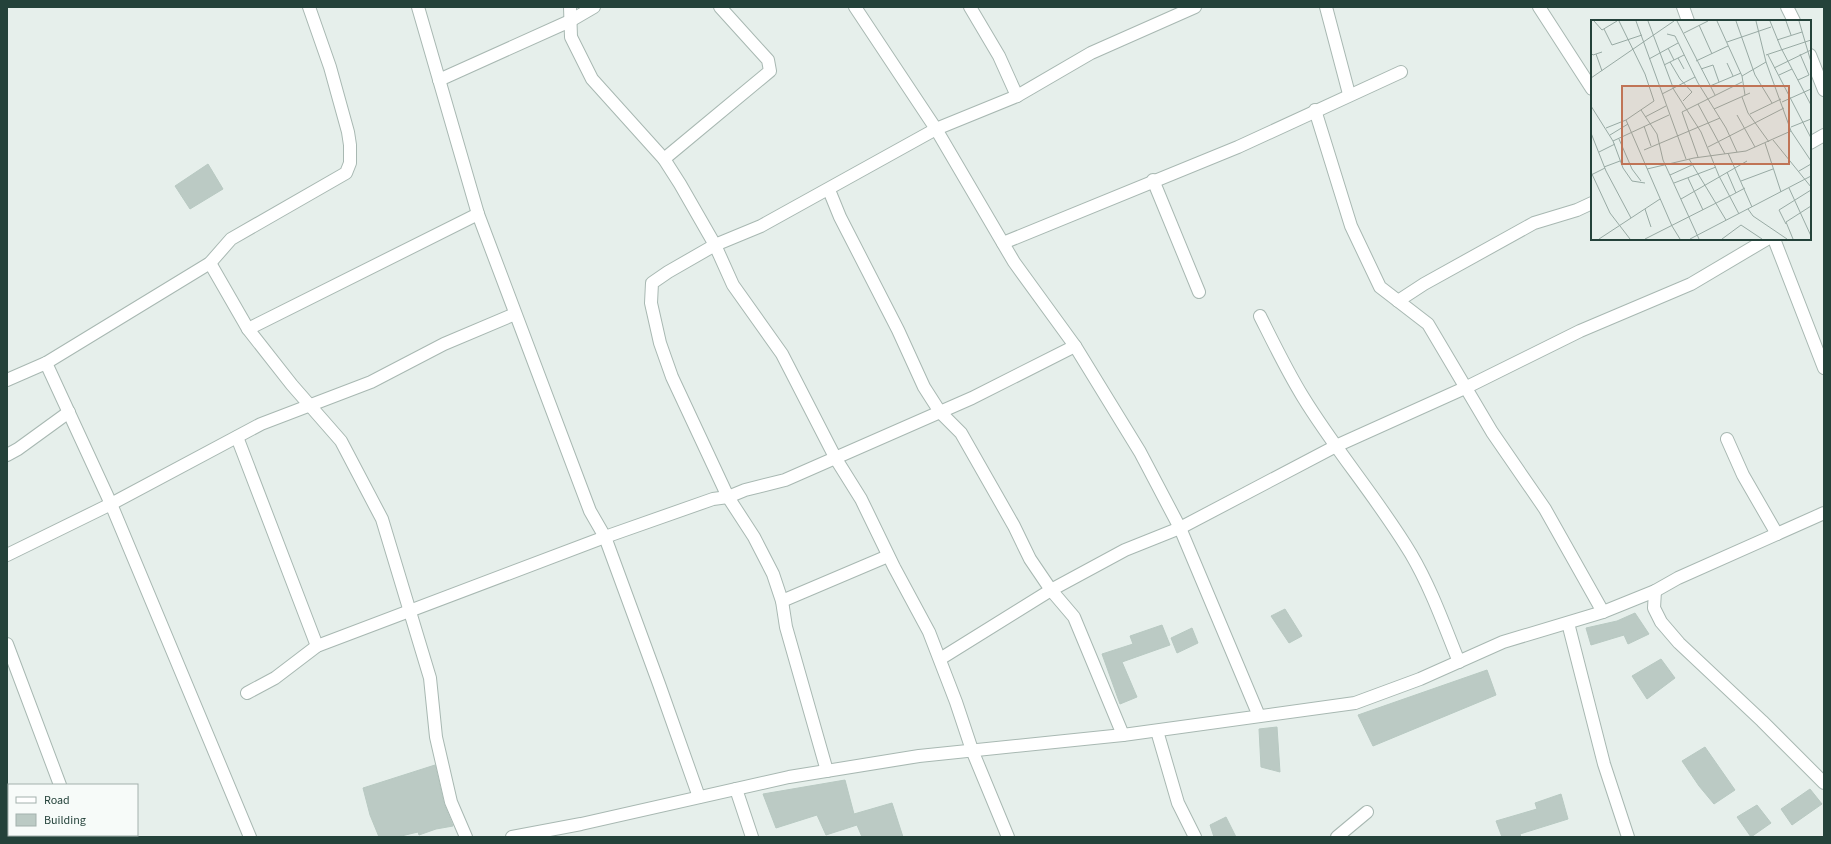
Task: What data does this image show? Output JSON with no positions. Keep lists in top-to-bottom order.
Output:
{
  "legend": ["Road", "Building"]
}
